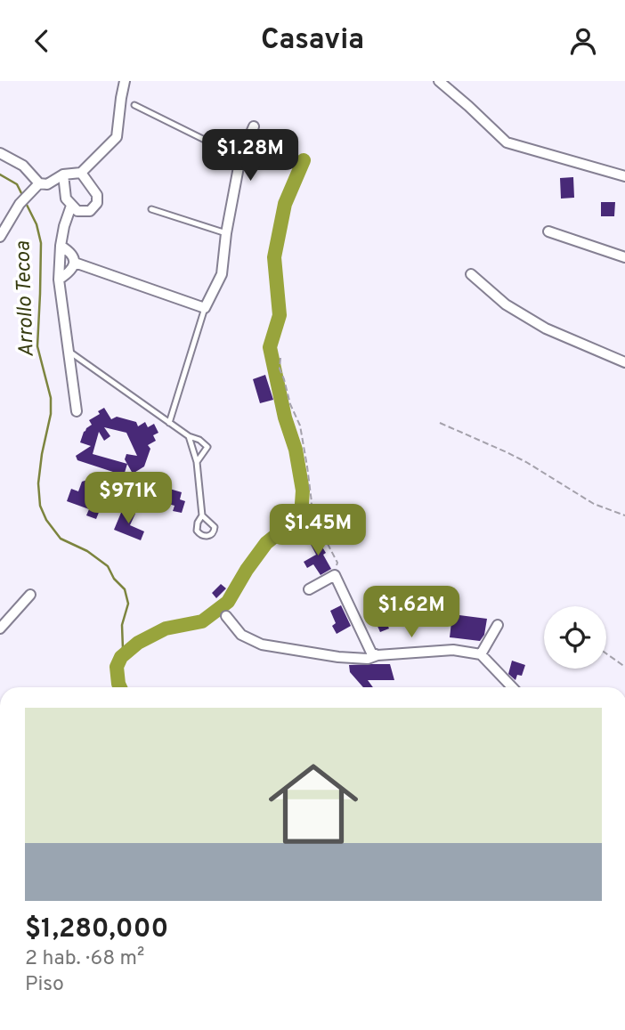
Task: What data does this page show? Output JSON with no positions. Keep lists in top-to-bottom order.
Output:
{
  "water": ["Arrollo Tecoa"],
  "page": {
    "header": "Casavia",
    "price": [
      "$1.28M",
      "$971K",
      "$1.45M",
      "$1.62M"
    ],
    "list": [
      {
        "name": "$1,280,000",
        "note": "2 hab. · 68 m² · Piso"
      }
    ]
  }
}
